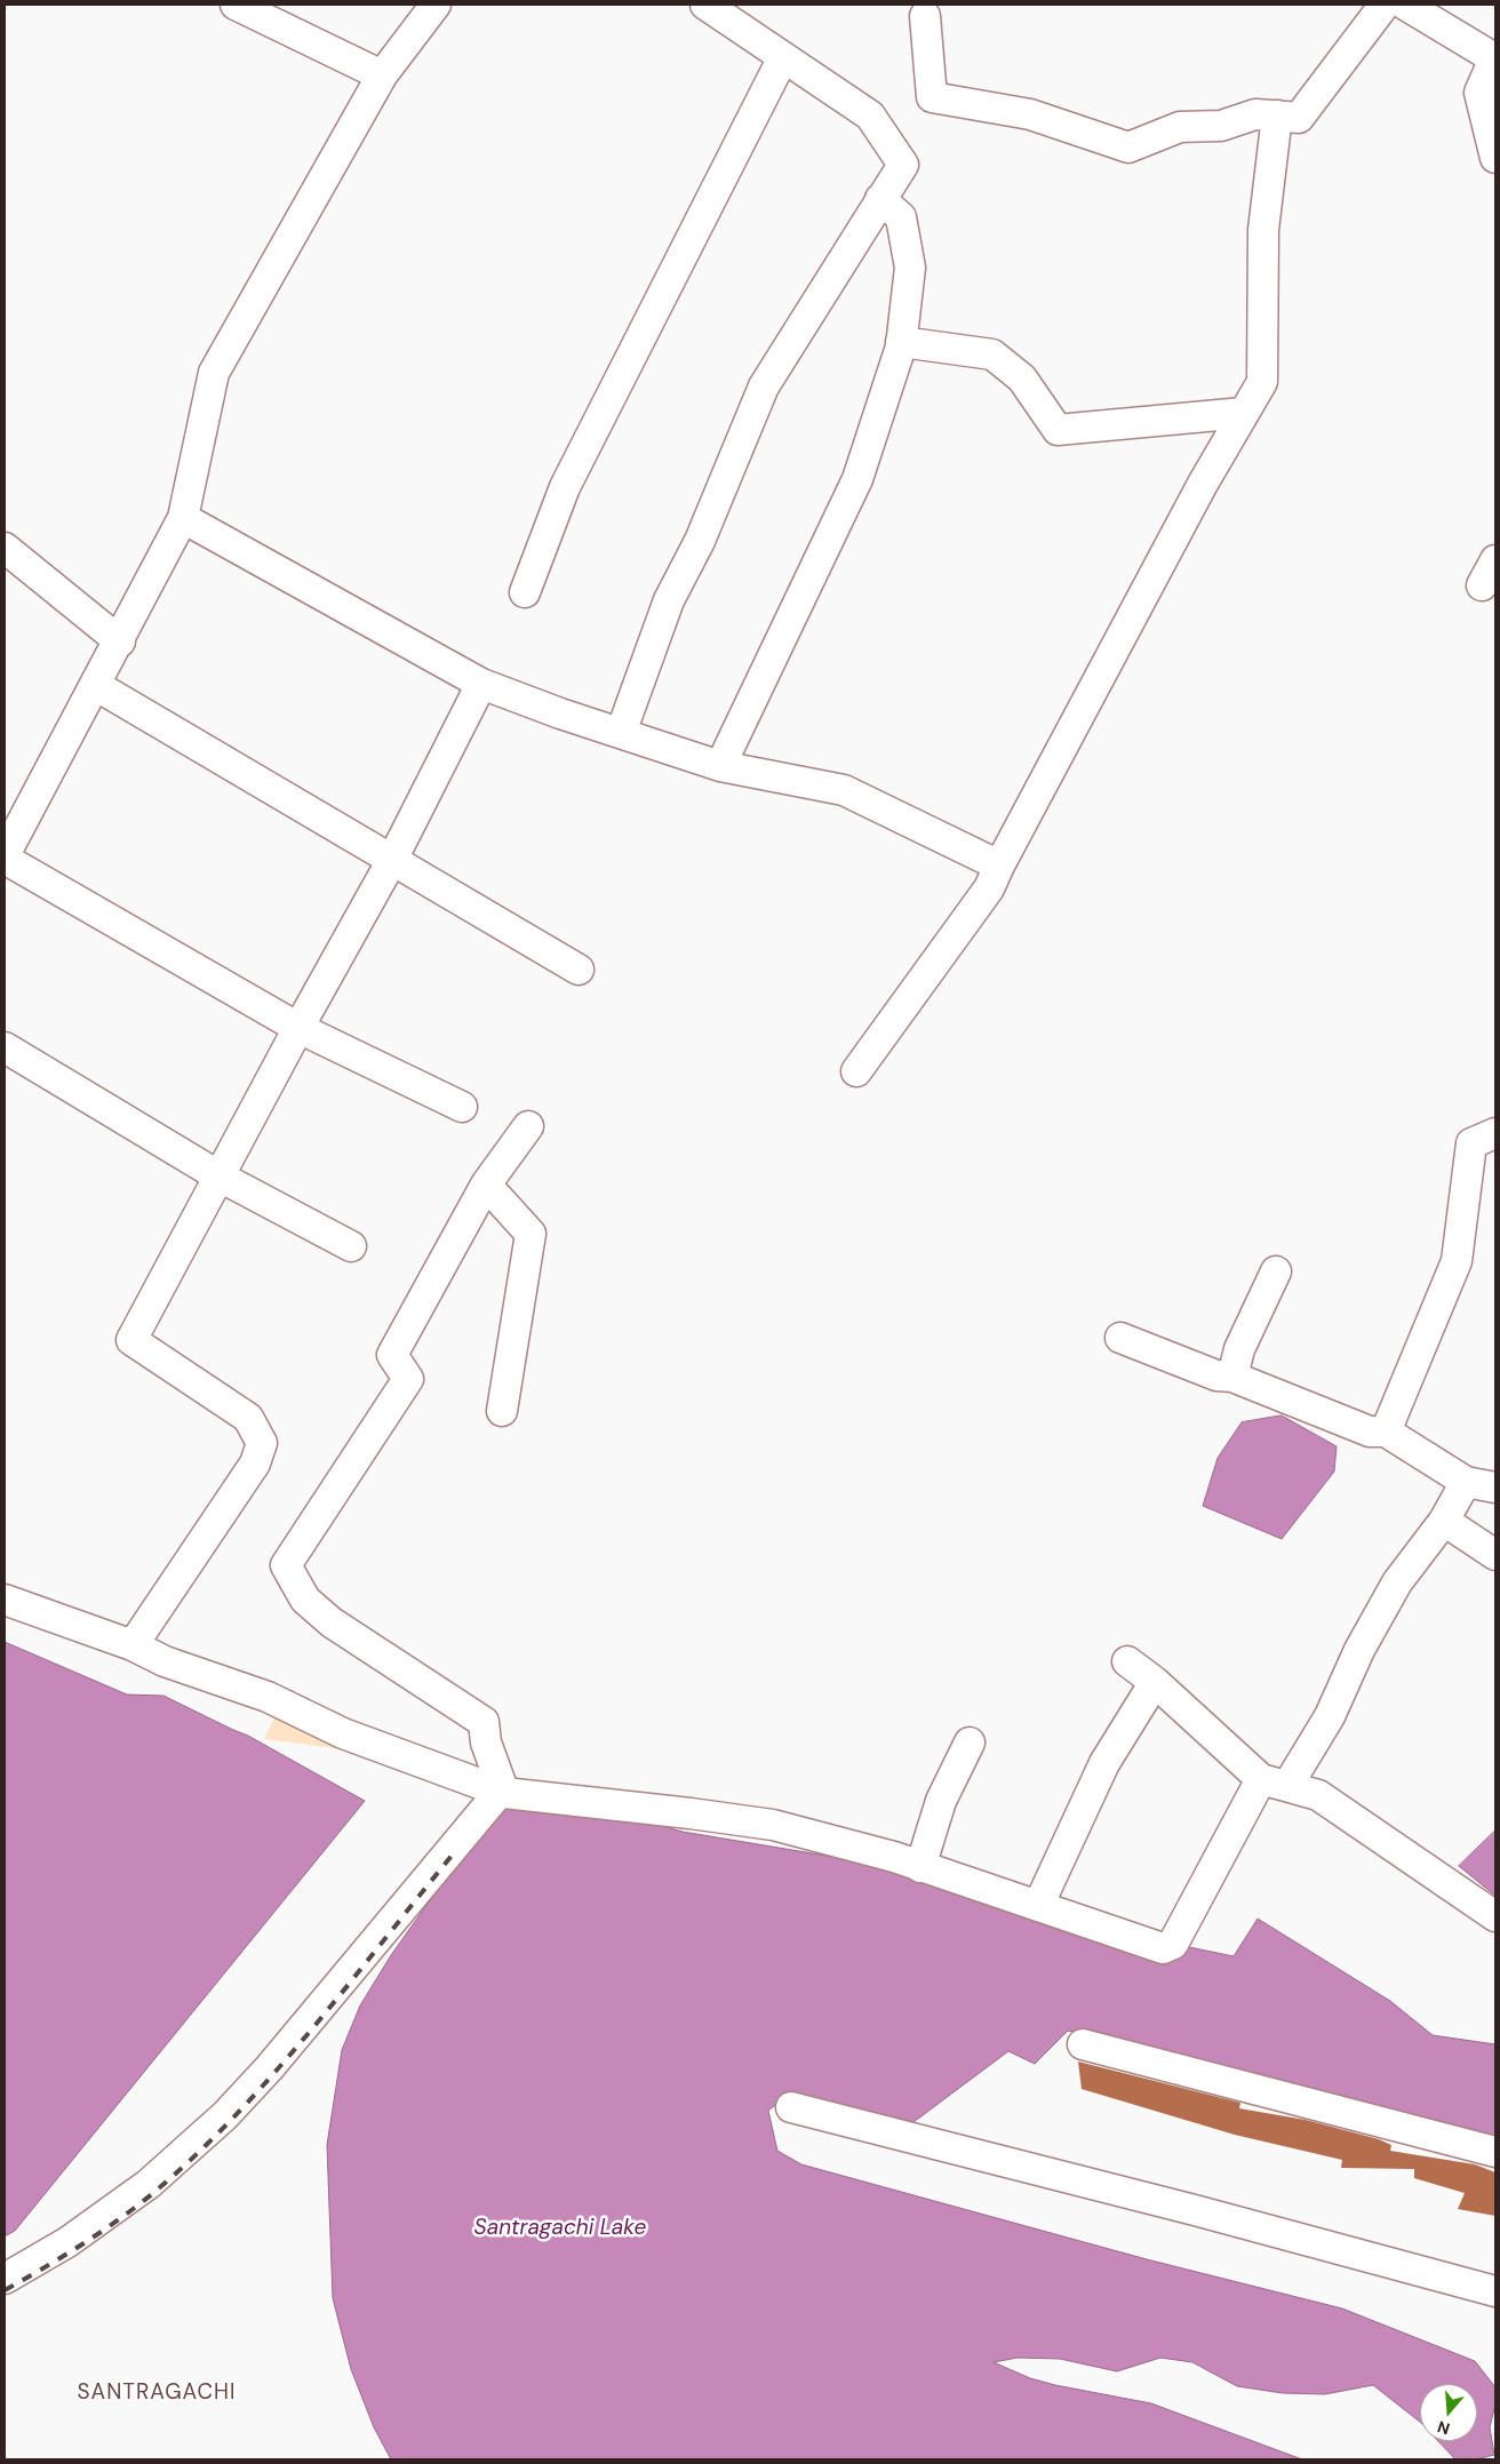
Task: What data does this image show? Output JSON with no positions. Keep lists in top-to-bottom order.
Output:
{
  "districts": ["SANTRAGACHI"],
  "water": ["Santragachi Lake"],
  "north": "bottom"
}
